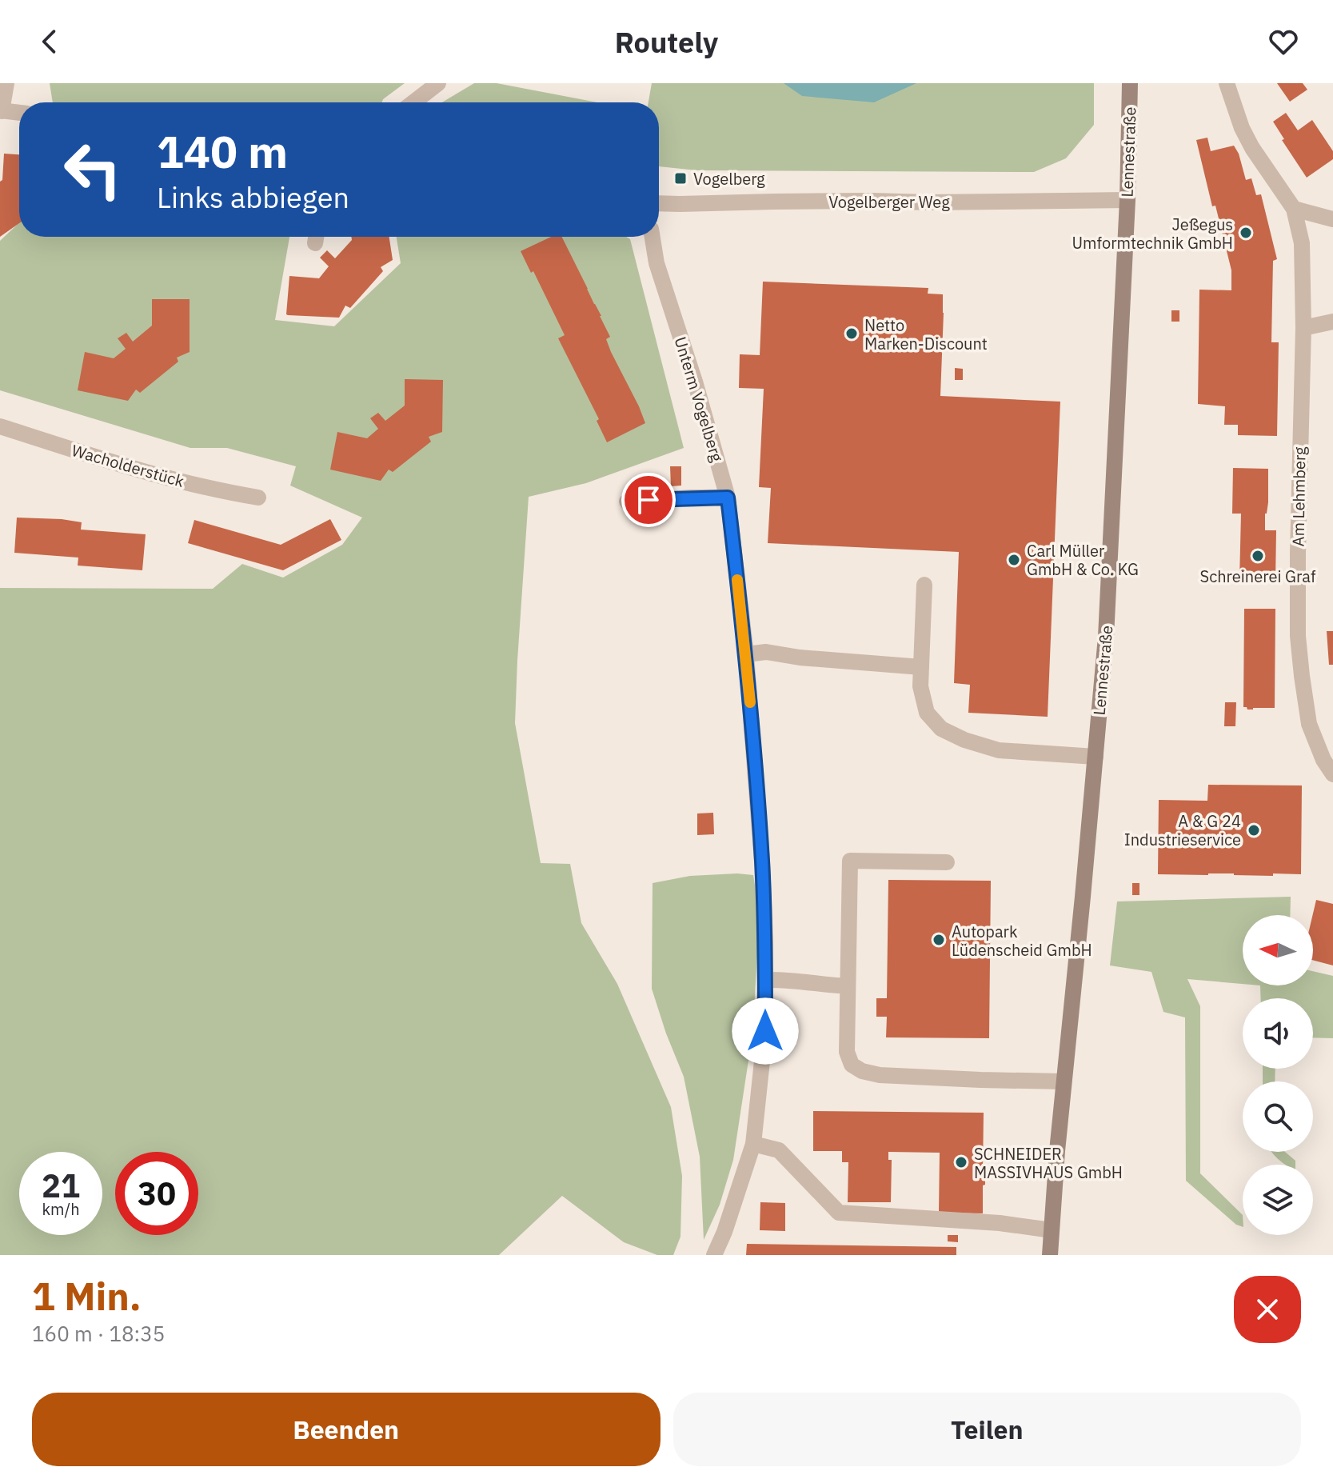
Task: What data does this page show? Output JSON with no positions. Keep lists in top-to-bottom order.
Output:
{
  "streets": {
    "main road": ["Lennestraße"],
    "street": [
      "Vogelberger Weg",
      "Unterm Vogelberg",
      "Wacholderstück",
      "Am Lehmberg"
    ]
  },
  "crossings": [
    ["Lennestraße", "Vogelberger Weg"]
  ],
  "places": {
    "transit": ["Vogelberg"],
    "other": [
      "Jeßegus Umformtechnik GmbH",
      "Netto Marken-Discount",
      "Schreinerei Graf",
      "Carl Müller GmbH & Co. KG",
      "A & G 24 Industrieservice",
      "Autopark Lüdenscheid GmbH",
      "SCHNEIDER MASSIVHAUS GmbH"
    ]
  },
  "north": "left",
  "page": {
    "header": "Routely",
    "turn": ["140 m", "Links abbiegen"],
    "speed": "21 km/h",
    "limit": "30",
    "heading": ["1 Min.", "160 m · 18:35"],
    "buttons": ["Beenden", "Teilen"]
  }
}
